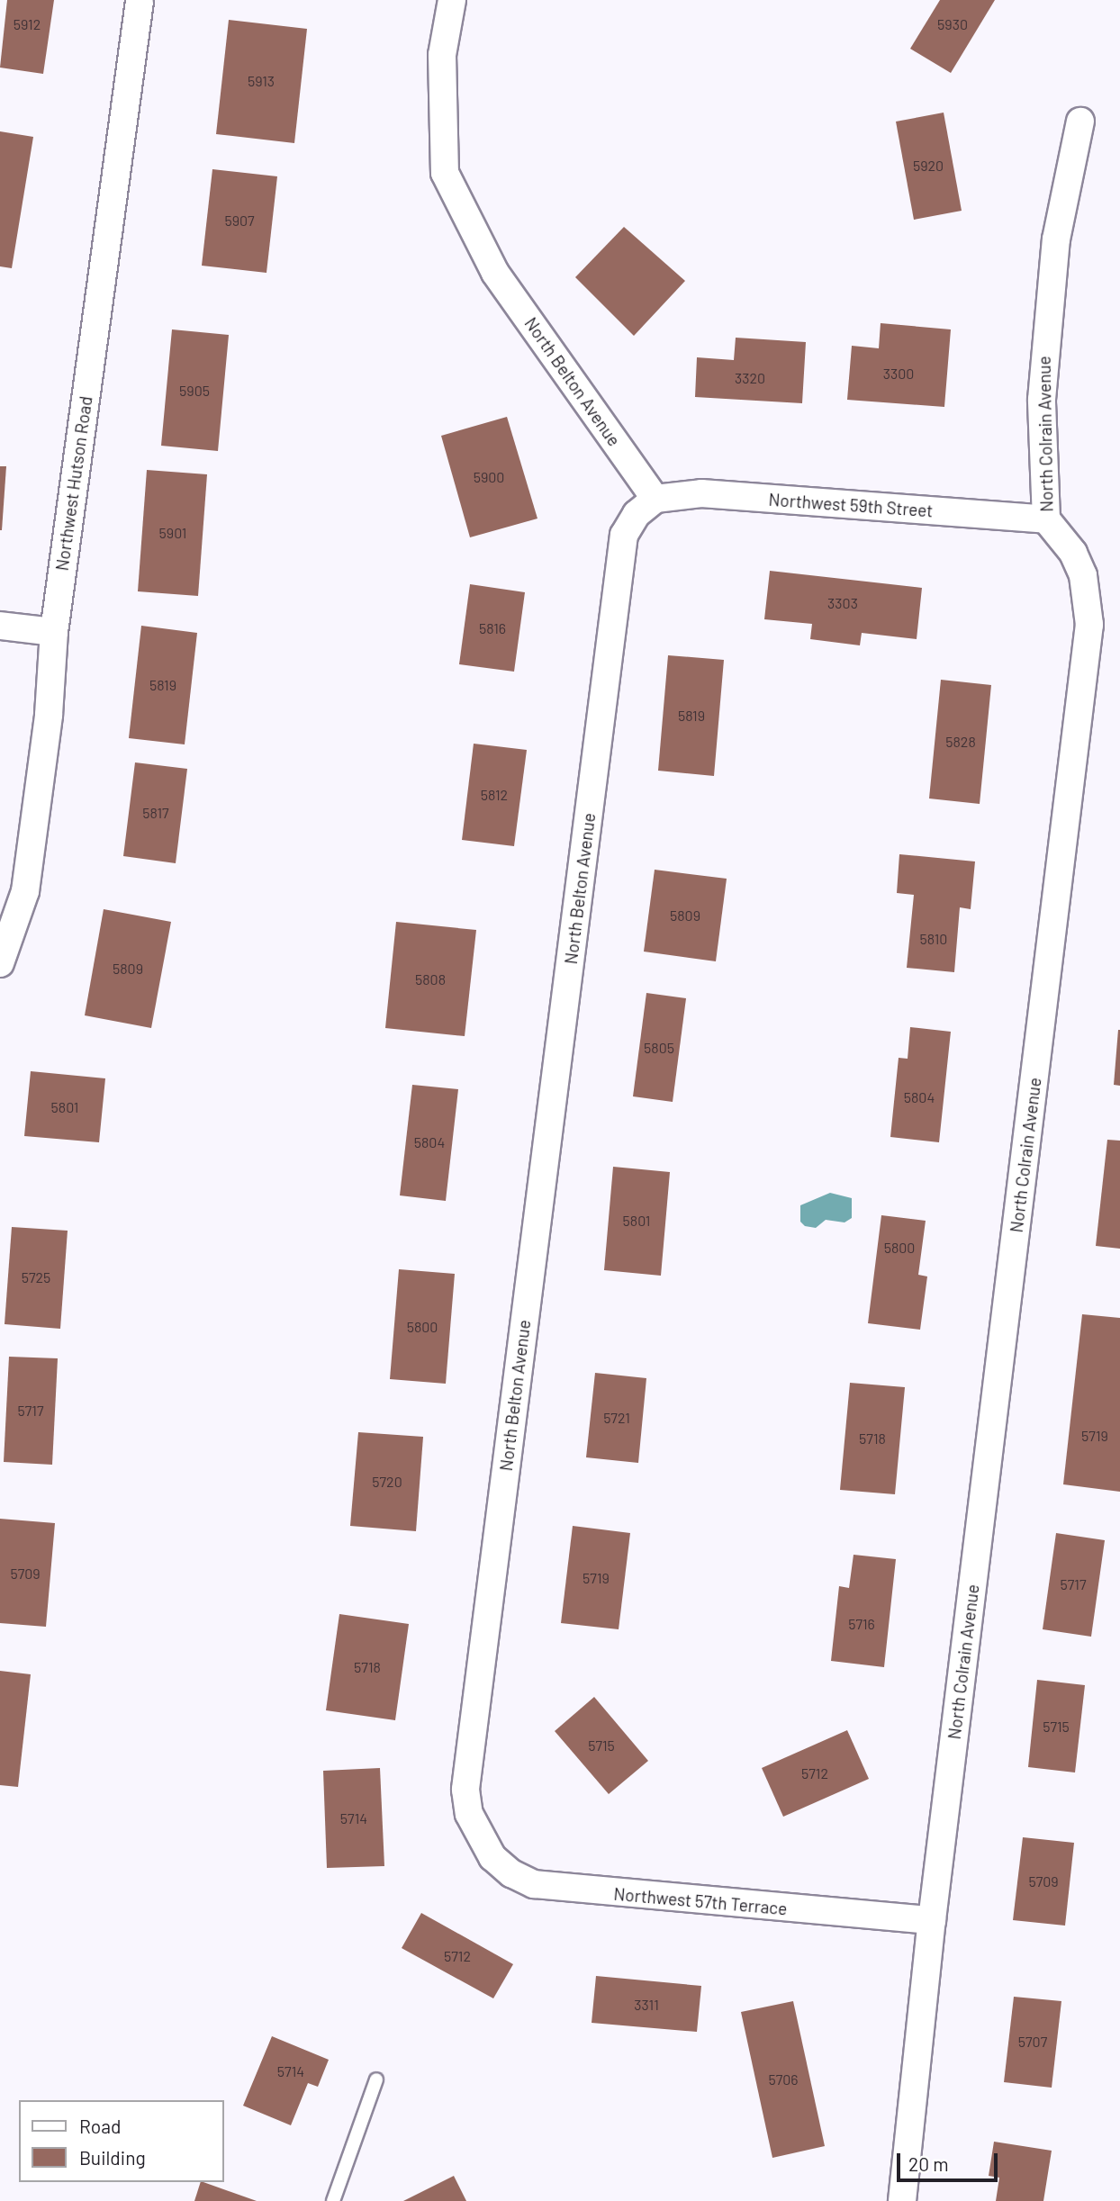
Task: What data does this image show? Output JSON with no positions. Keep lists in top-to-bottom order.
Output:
{
  "streets": {
    "street": [
      "North Belton Avenue",
      "North Colrain Avenue",
      "Northwest Hutson Road",
      "Northwest 59th Street",
      "Northwest 57th Terrace"
    ]
  },
  "crossings": [
    ["North Belton Avenue", "Northwest 59th Street"],
    ["North Belton Avenue", "Northwest 57th Terrace"],
    ["North Colrain Avenue", "Northwest 59th Street"],
    ["North Colrain Avenue", "Northwest 57th Terrace"]
  ],
  "house_numbers": [
    "5912",
    "5930",
    "5913",
    "5920",
    "5907",
    "3300",
    "3320",
    "5905",
    "5900",
    "5901",
    "3303",
    "5816",
    "5819",
    "5819",
    "5828",
    "5812",
    "5817",
    "5809",
    "5810",
    "5809",
    "5808",
    "5805",
    "5804",
    "5801",
    "5804",
    "5801",
    "5800",
    "5725",
    "5800",
    "5717",
    "5721",
    "5719",
    "5718",
    "5720",
    "5709",
    "5719",
    "5717",
    "5716",
    "5718",
    "5715",
    "5715",
    "5712",
    "5714",
    "5709",
    "5712",
    "3311",
    "5707",
    "5714",
    "5706"
  ],
  "legend": ["Road", "Building"],
  "scale_bar": "20 m"
}
